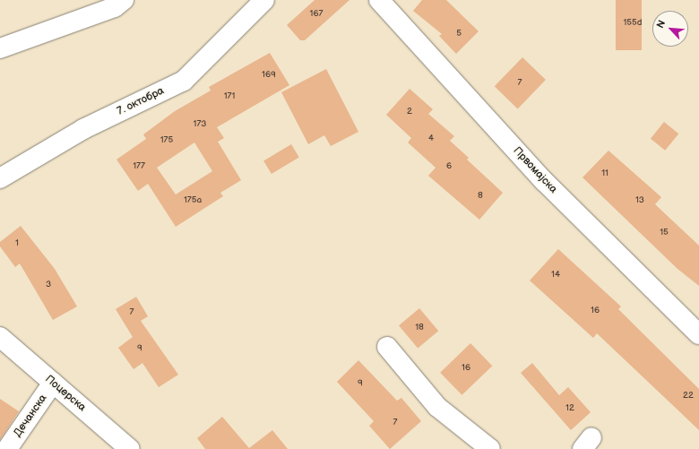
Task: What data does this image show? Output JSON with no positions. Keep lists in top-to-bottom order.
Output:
{
  "streets": {
    "street": [
      "7. октобра",
      "Првомајска",
      "Поцерска",
      "Дечанска"
    ]
  },
  "crossings": [
    ["Поцерска", "Дечанска"]
  ],
  "house_numbers": [
    "167",
    "155d",
    "5",
    "169",
    "7",
    "171",
    "2",
    "173",
    "4",
    "175",
    "177",
    "6",
    "11",
    "8",
    "175a",
    "13",
    "15",
    "1",
    "14",
    "3",
    "16",
    "7",
    "18",
    "9",
    "16",
    "9",
    "22",
    "12",
    "7"
  ],
  "north": "top left"
}
